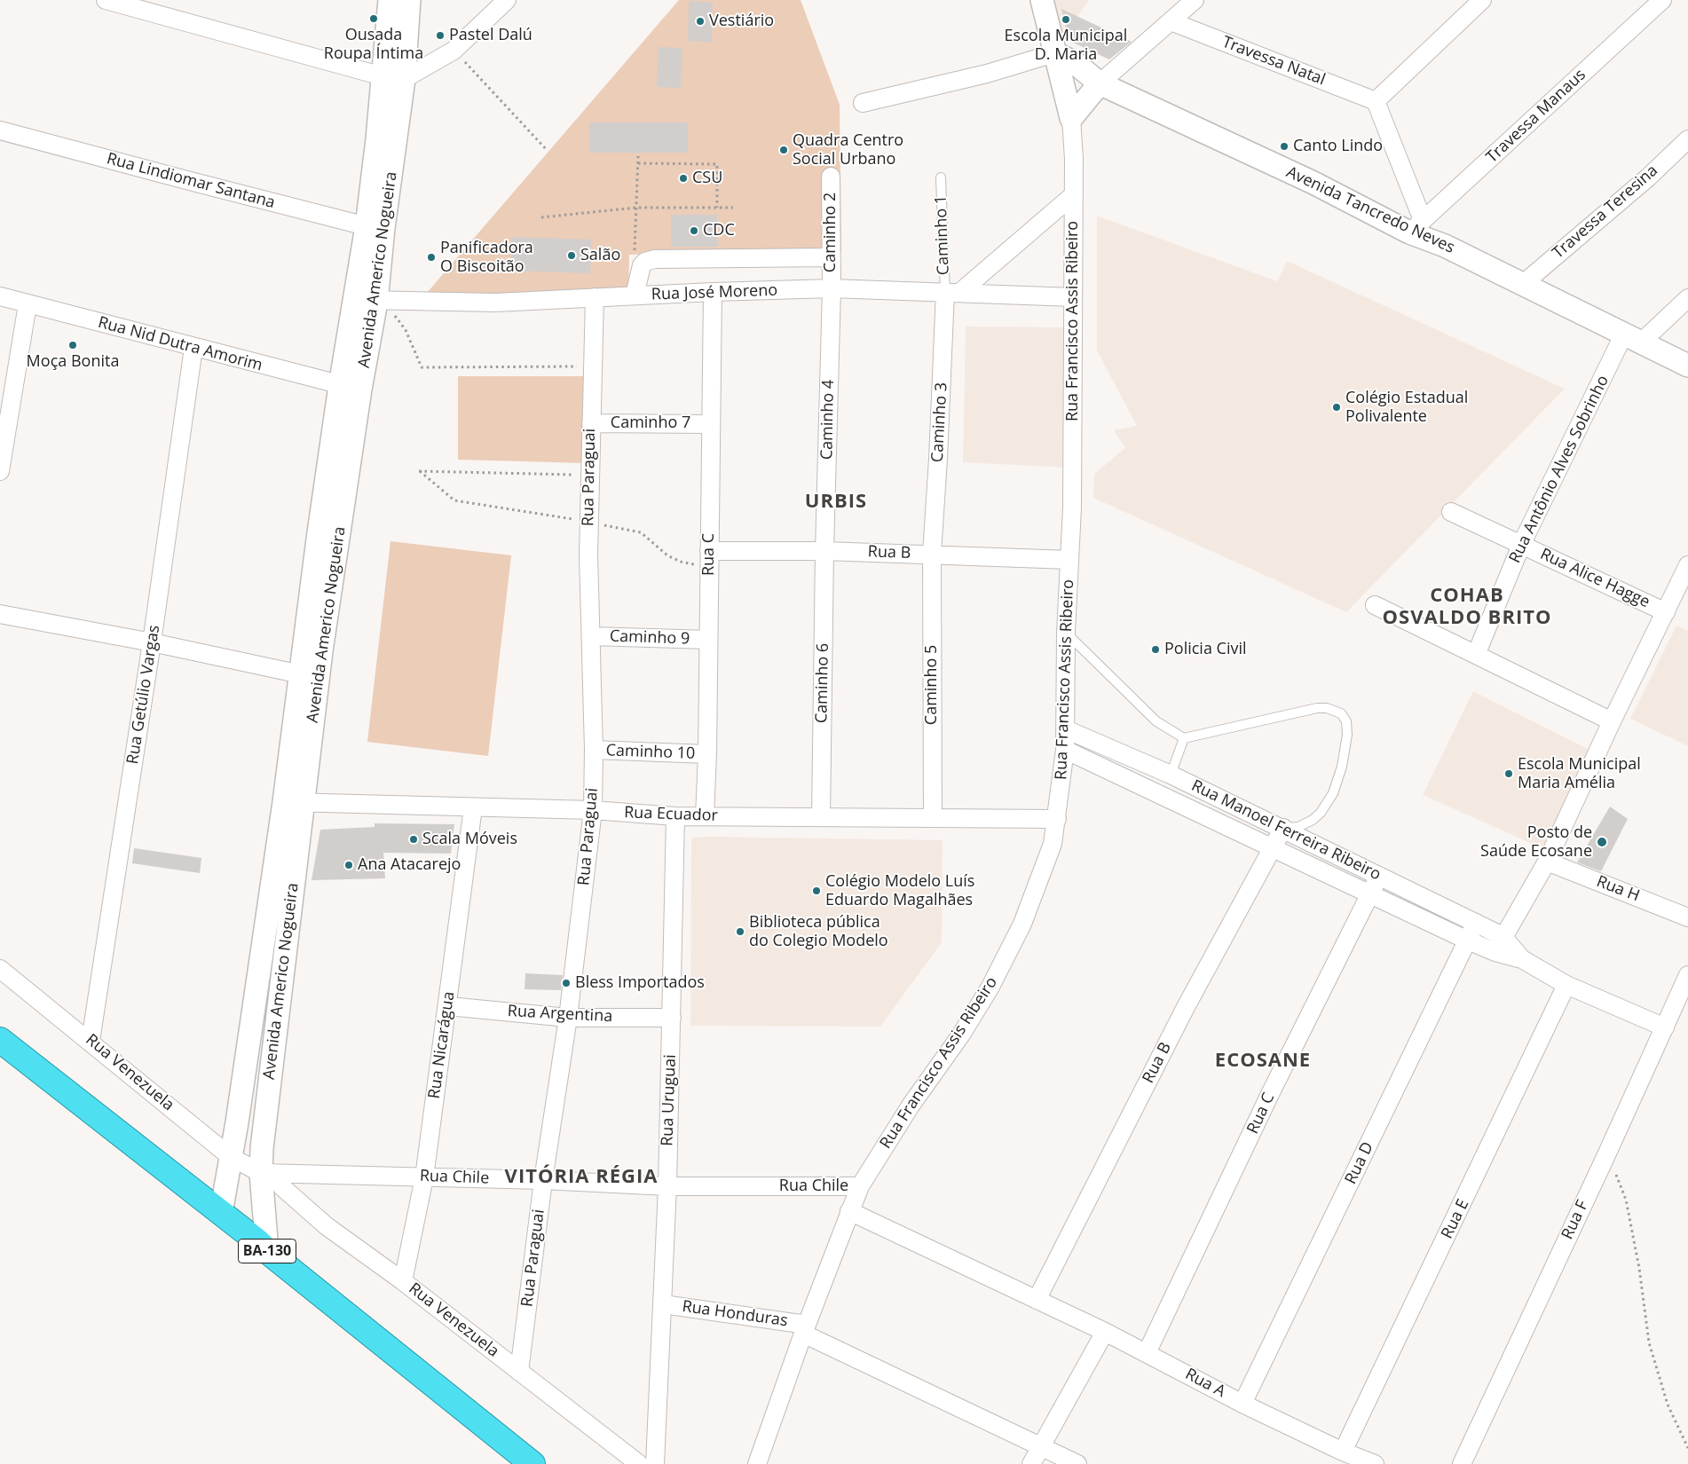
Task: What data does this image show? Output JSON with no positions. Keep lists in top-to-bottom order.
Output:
{
  "streets": {
    "highway": ["BA-130"],
    "street": [
      "Travessa Natal",
      "Travessa Manaus",
      "Rua Lindiomar Santana",
      "Avenida Tancredo Neves",
      "Travessa Teresina",
      "Caminho 2",
      "Avenida Americo Nogueira",
      "Rua José Moreno",
      "Rua Francisco Assis Ribeiro",
      "Rua Nid Dutra Amorim",
      "Caminho 4",
      "Caminho 3",
      "Caminho 7",
      "Rua Antônio Alves Sobrinho",
      "Rua Paraguai",
      "Rua B",
      "Rua C",
      "Rua Alice Hagge",
      "Caminho 9",
      "Caminho 6",
      "Caminho 5",
      "Rua Getúlio Vargas",
      "Caminho 10",
      "Rua Ecuador",
      "Rua Manoel Ferreira Ribeiro",
      "Rua H",
      "Rua Argentina",
      "Rua Nicarágua",
      "Rua Venezuela",
      "Rua Uruguai",
      "Rua D",
      "Rua Chile",
      "Rua E",
      "Rua F",
      "Rua Honduras",
      "Rua A"
    ],
    "lane": ["Caminho 1"]
  },
  "crossings": [
    ["Travessa Manaus", "Avenida Tancredo Neves"],
    ["Rua Lindiomar Santana", "Avenida Americo Nogueira"],
    ["Avenida Tancredo Neves", "Travessa Teresina"],
    ["Avenida Tancredo Neves", "Rua Antônio Alves Sobrinho"],
    ["Caminho 2", "Rua José Moreno"],
    ["Caminho 2", "Caminho 4"],
    ["Caminho 1", "Rua José Moreno"],
    ["Caminho 1", "Caminho 3"],
    ["Avenida Americo Nogueira", "Rua José Moreno"],
    ["Avenida Americo Nogueira", "Rua Nid Dutra Amorim"],
    ["Avenida Americo Nogueira", "Rua Ecuador"],
    ["Avenida Americo Nogueira", "Rua Venezuela"],
    ["Avenida Americo Nogueira", "Rua Chile"],
    ["Avenida Americo Nogueira", "BA-130"],
    ["Rua José Moreno", "Rua Francisco Assis Ribeiro"],
    ["Rua José Moreno", "Caminho 4"],
    ["Rua José Moreno", "Caminho 3"],
    ["Rua José Moreno", "Rua Paraguai"],
    ["Rua José Moreno", "Rua C"],
    ["Rua Francisco Assis Ribeiro", "Rua B"],
    ["Rua Francisco Assis Ribeiro", "Rua Ecuador"],
    ["Rua Francisco Assis Ribeiro", "Rua Manoel Ferreira Ribeiro"],
    ["Rua Francisco Assis Ribeiro", "Rua Chile"],
    ["Rua Francisco Assis Ribeiro", "Rua Honduras"],
    ["Rua Nid Dutra Amorim", "Rua Getúlio Vargas"],
    ["Caminho 4", "Rua B"],
    ["Caminho 4", "Caminho 6"],
    ["Caminho 3", "Rua B"],
    ["Caminho 3", "Caminho 5"],
    ["Caminho 7", "Rua Paraguai"],
    ["Caminho 7", "Rua C"],
    ["Rua Antônio Alves Sobrinho", "Rua Alice Hagge"],
    ["Rua Paraguai", "Caminho 9"],
    ["Rua Paraguai", "Caminho 10"],
    ["Rua Paraguai", "Rua Ecuador"],
    ["Rua Paraguai", "Rua Argentina"],
    ["Rua Paraguai", "Rua Venezuela"],
    ["Rua Paraguai", "Rua Chile"],
    ["Rua B", "Rua C"],
    ["Rua B", "Caminho 6"],
    ["Rua B", "Caminho 5"],
    ["Rua B", "Rua Manoel Ferreira Ribeiro"],
    ["Rua B", "Rua Chile"],
    ["Rua B", "Rua A"],
    ["Rua C", "Caminho 9"],
    ["Rua C", "Caminho 10"],
    ["Rua C", "Rua Ecuador"],
    ["Rua C", "Rua Manoel Ferreira Ribeiro"],
    ["Rua C", "Rua A"],
    ["Caminho 6", "Rua Ecuador"],
    ["Caminho 5", "Rua Ecuador"],
    ["Rua Getúlio Vargas", "Rua Venezuela"],
    ["Rua Ecuador", "Rua Nicarágua"],
    ["Rua Ecuador", "Rua Uruguai"],
    ["Rua Manoel Ferreira Ribeiro", "Rua D"],
    ["Rua Manoel Ferreira Ribeiro", "Rua E"],
    ["Rua Manoel Ferreira Ribeiro", "Rua F"],
    ["Rua Argentina", "Rua Nicarágua"],
    ["Rua Argentina", "Rua Uruguai"],
    ["Rua Nicarágua", "Rua Venezuela"],
    ["Rua Nicarágua", "Rua Chile"],
    ["Rua Venezuela", "Rua Chile"],
    ["Rua Uruguai", "Rua Chile"],
    ["Rua Uruguai", "Rua Honduras"],
    ["Rua D", "Rua A"],
    ["Rua Chile", "Rua A"],
    ["Rua E", "Rua A"]
  ],
  "districts": [
    "URBIS",
    "COHAB OSVALDO BRITO",
    "ECOSANE",
    "VITÓRIA RÉGIA"
  ],
  "places": [
    "Ousada Roupa Íntima",
    "Escola Municipal D. Maria",
    "Vestiário",
    "Pastel Dalú",
    "Canto Lindo",
    "Quadra Centro Social Urbano",
    "CSU",
    "CDC",
    "Salão",
    "Panificadora O Biscoitão",
    "Moça Bonita",
    "Colégio Estadual Polivalente",
    "Policia Civil",
    "Escola Municipal Maria Amélia",
    "Scala Móveis",
    "Posto de Saúde Ecosane",
    "Ana Atacarejo",
    "Colégio Modelo Luís Eduardo Magalhães",
    "Biblioteca pública do Colegio Modelo",
    "Bless Importados"
  ]
}
